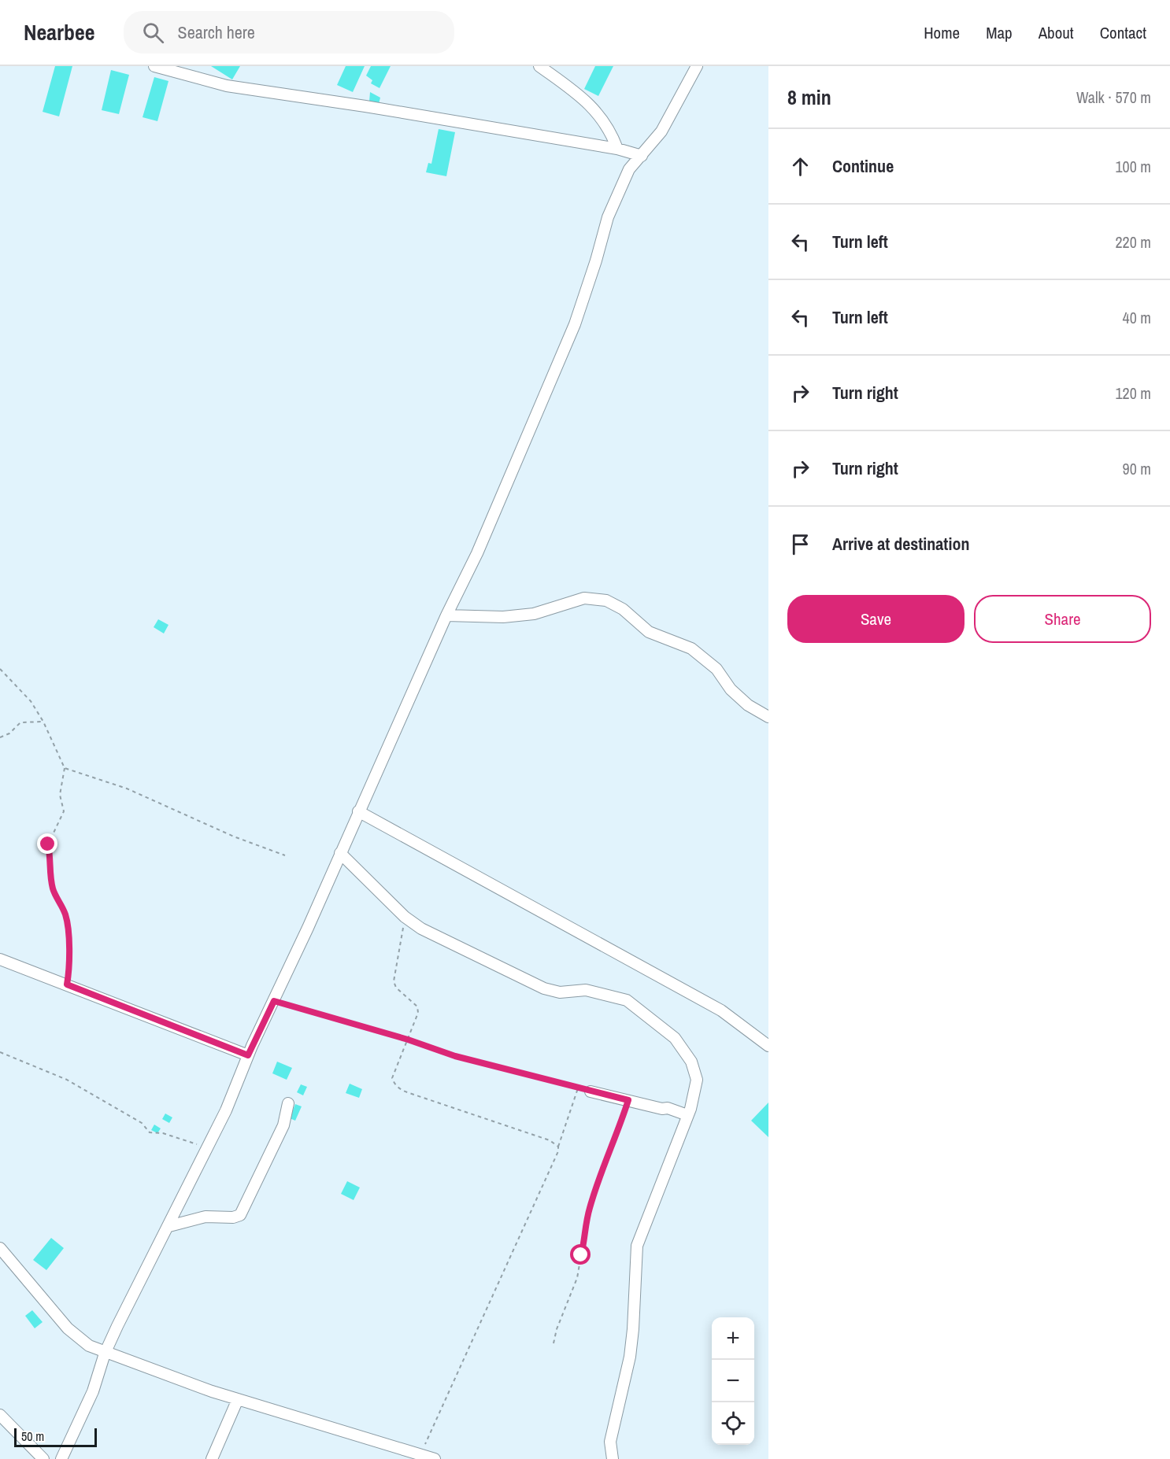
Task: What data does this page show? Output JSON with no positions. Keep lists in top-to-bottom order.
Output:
{
  "scale_bar": "50 m",
  "page": {
    "header": "Nearbee",
    "search": "Search here",
    "nav": [
      "Home",
      "Map",
      "About",
      "Contact"
    ],
    "heading": ["8 min", "Walk · 570 m"],
    "list": [
      ["Continue", "100 m"],
      ["Turn left", "220 m"],
      ["Turn left", "40 m"],
      ["Turn right", "120 m"],
      ["Turn right", "90 m"],
      "Arrive at destination"
    ],
    "buttons": ["Save", "Share"],
    "map_buttons": ["+", "−"],
    "scale": "50 m"
  }
}
